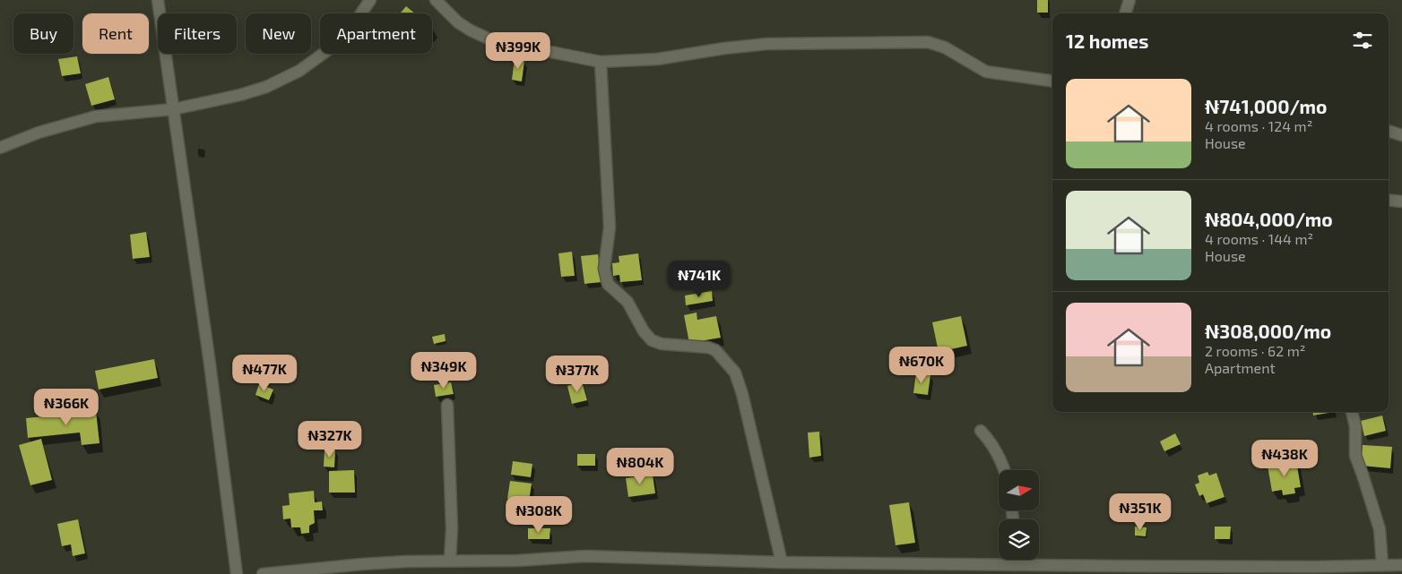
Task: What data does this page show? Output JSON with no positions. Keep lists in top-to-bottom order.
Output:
{
  "north": "right",
  "page": {
    "chip": [
      "Buy",
      "Rent",
      "Filters",
      "New",
      "Apartment"
    ],
    "heading": "12 homes",
    "price": [
      "₦399K",
      "₦741K",
      "₦670K",
      "₦349K",
      "₦477K",
      "₦377K",
      "₦366K",
      "₦327K",
      "₦438K",
      "₦804K",
      "₦351K",
      "₦308K"
    ],
    "list": [
      {
        "name": "₦741,000/mo",
        "note": "4 rooms · 124 m² · House"
      },
      {
        "name": "₦804,000/mo",
        "note": "4 rooms · 144 m² · House"
      },
      {
        "name": "₦308,000/mo",
        "note": "2 rooms · 62 m² · Apartment"
      }
    ]
  }
}
